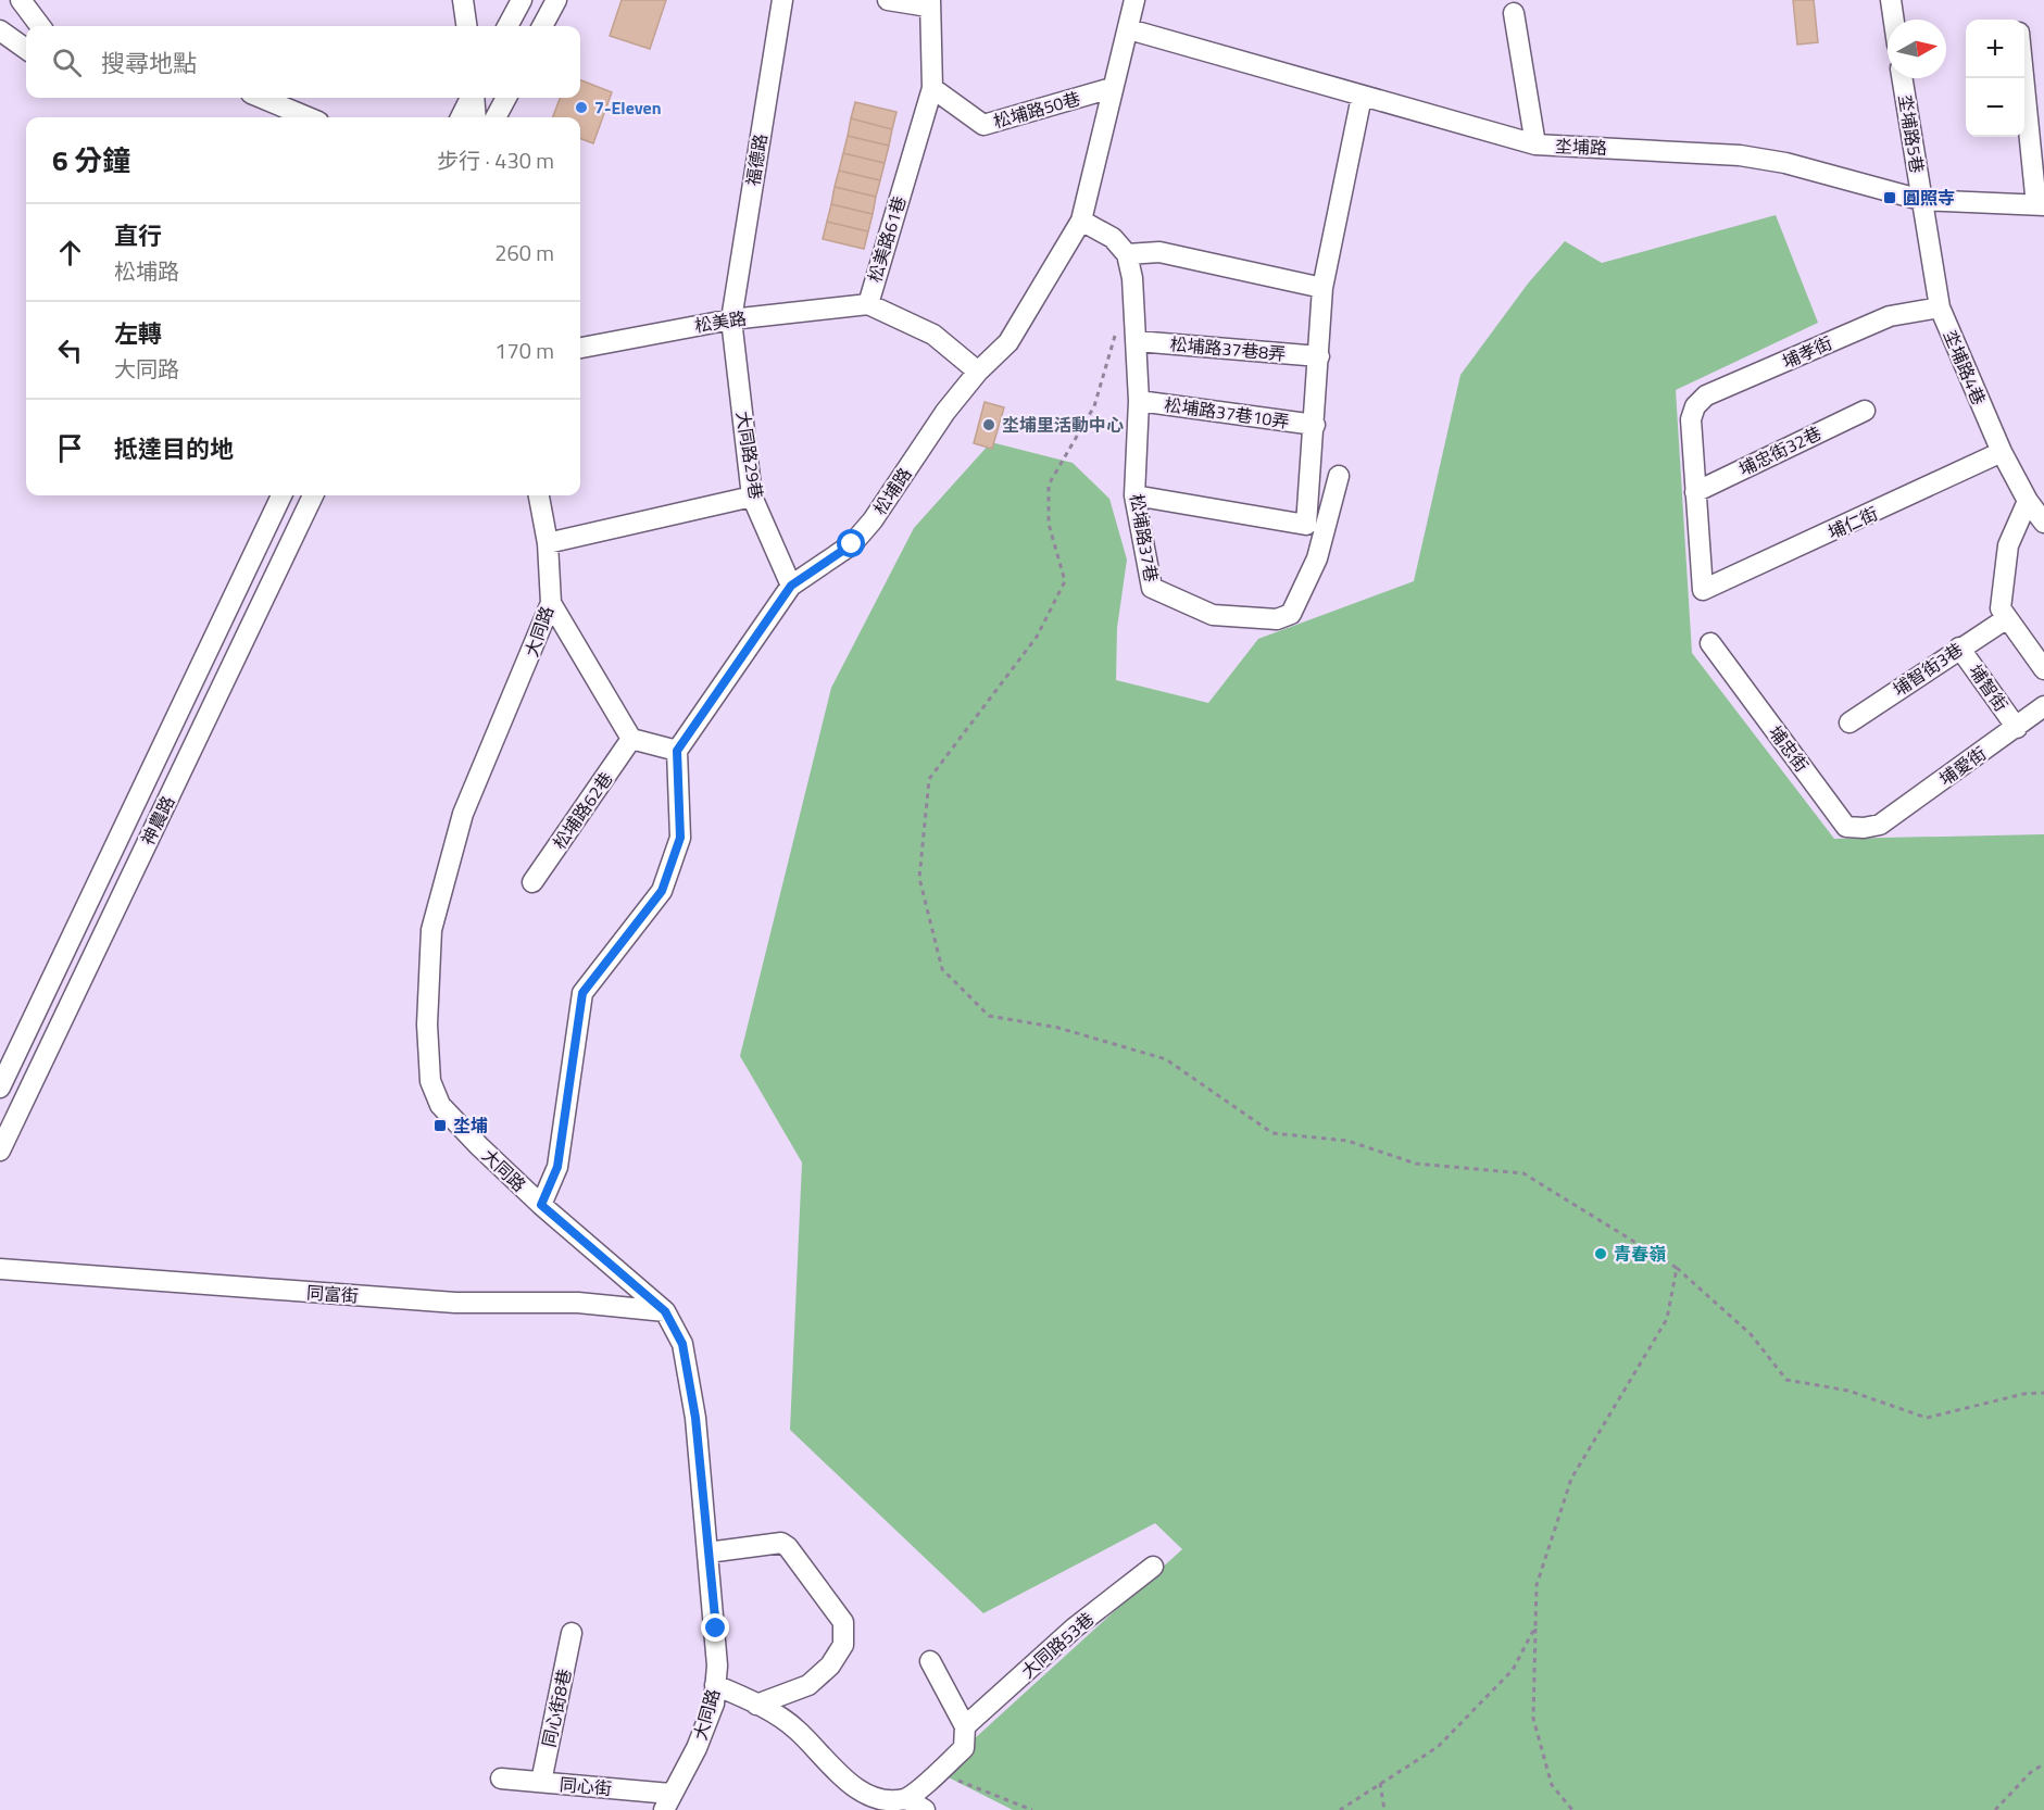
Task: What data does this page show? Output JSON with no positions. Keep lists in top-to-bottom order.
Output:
{
  "streets": {
    "street": [
      "松埔路50巷",
      "坔埔路5巷",
      "坔埔路",
      "福德路",
      "松美路61巷",
      "松美路",
      "松埔路37巷8弄",
      "埔孝街",
      "坔埔路4巷",
      "松埔路37巷10弄",
      "埔忠街32巷",
      "大同路29巷",
      "松埔路",
      "埔仁街",
      "松埔路37巷",
      "大同路",
      "埔智街3巷",
      "埔智街",
      "埔忠街",
      "埔愛街",
      "松埔路62巷",
      "神農路",
      "同富街",
      "大同路53巷",
      "同心街8巷",
      "同心街"
    ]
  },
  "crossings": [
    ["松埔路50巷", "松美路61巷"],
    ["松埔路50巷", "松埔路"],
    ["坔埔路5巷", "坔埔路"],
    ["坔埔路5巷", "坔埔路4巷"],
    ["坔埔路", "坔埔路4巷"],
    ["坔埔路", "松埔路"],
    ["福德路", "松美路"],
    ["福德路", "大同路29巷"],
    ["松美路61巷", "松美路"],
    ["松美路61巷", "松埔路"],
    ["松美路", "大同路29巷"],
    ["松埔路37巷8弄", "松埔路37巷"],
    ["埔孝街", "坔埔路4巷"],
    ["埔孝街", "埔忠街32巷"],
    ["埔孝街", "埔仁街"],
    ["坔埔路4巷", "埔仁街"],
    ["松埔路37巷10弄", "松埔路37巷"],
    ["埔忠街32巷", "埔仁街"],
    ["大同路29巷", "松埔路"],
    ["大同路", "同富街"],
    ["大同路", "同心街"],
    ["埔智街3巷", "埔智街"],
    ["埔智街", "埔愛街"],
    ["埔忠街", "埔愛街"],
    ["同心街8巷", "同心街"]
  ],
  "places": {
    "other": ["7-Eleven", "坔埔里活動中心", "青春嶺"],
    "transit": ["圓照寺", "坔埔"]
  },
  "north": "right",
  "page": {
    "map_buttons": ["+", "−"],
    "search": "搜尋地點",
    "heading": ["6 分鐘", "步行 · 430 m"],
    "list": [
      ["直行", "松埔路", "260 m"],
      ["左轉", "大同路", "170 m"],
      "抵達目的地"
    ]
  }
}
